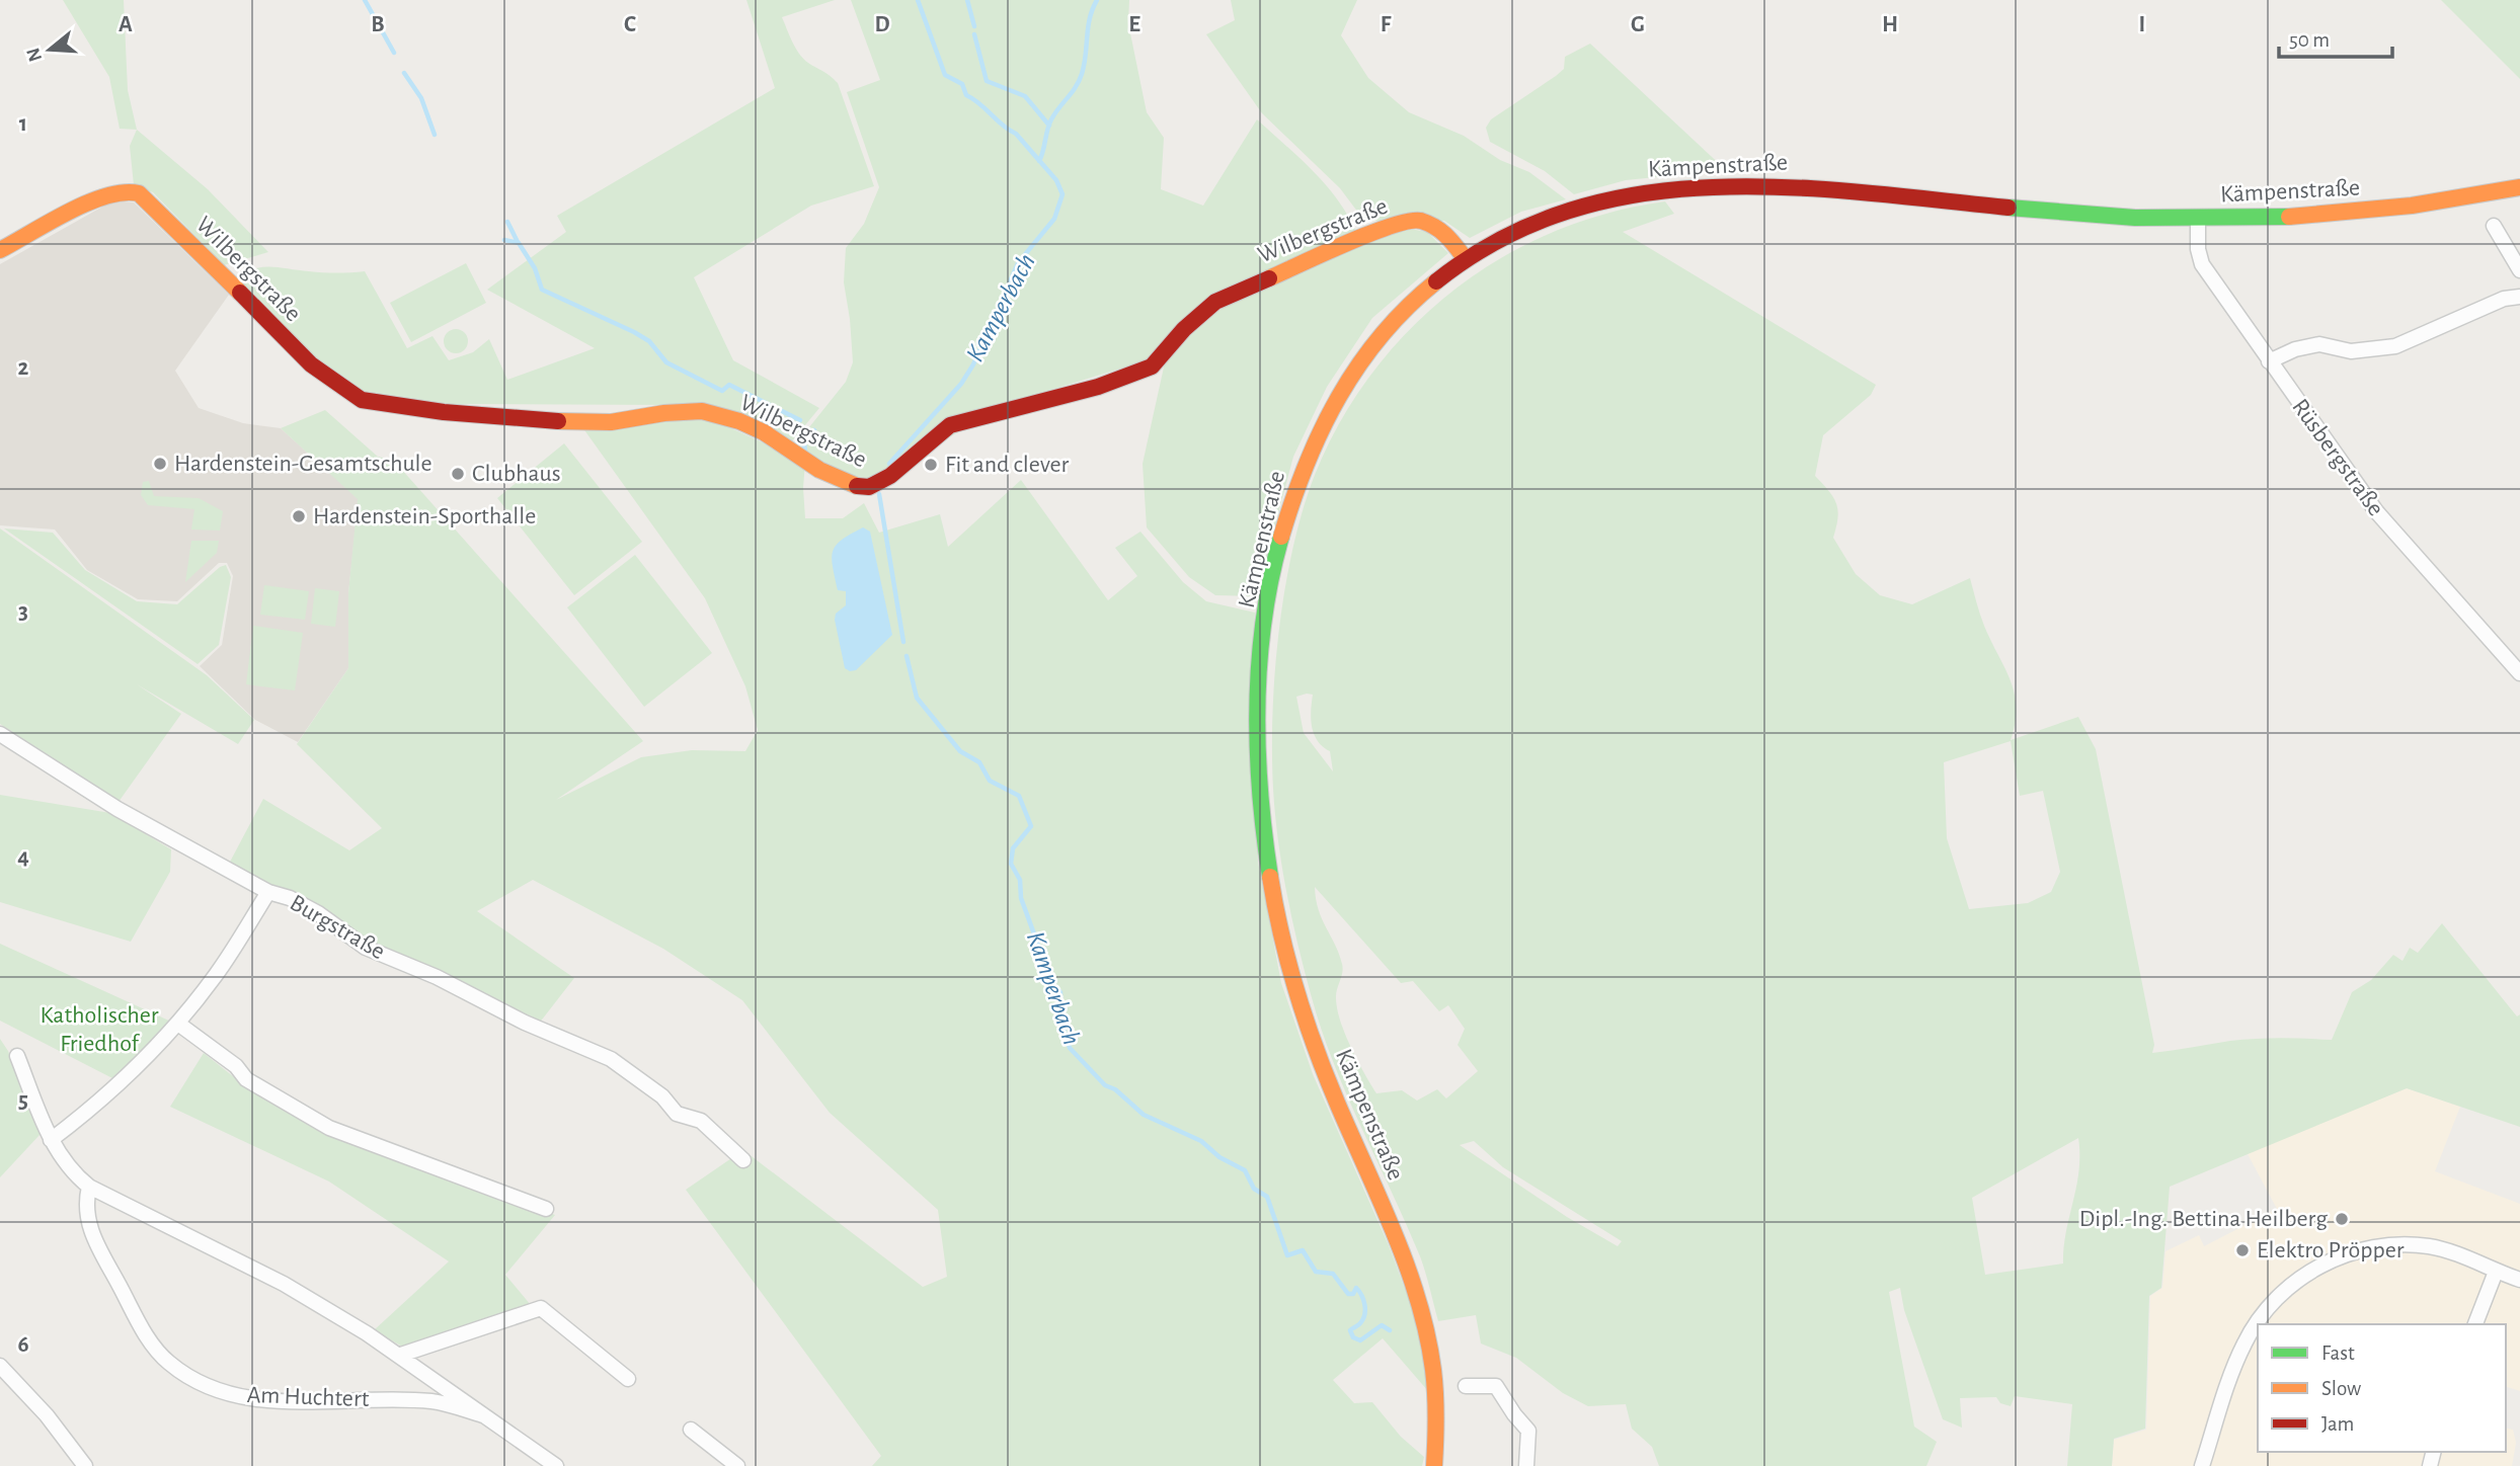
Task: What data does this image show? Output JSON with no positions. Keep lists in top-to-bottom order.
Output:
{
  "streets": {
    "street": [
      "Kämpenstraße",
      "Wilbergstraße",
      "Rüsbergstraße",
      "Burgstraße",
      "Am Huchtert"
    ]
  },
  "crossings": [
    ["Kämpenstraße", "Wilbergstraße"],
    ["Kämpenstraße", "Rüsbergstraße"]
  ],
  "water": ["Kamperbach"],
  "parks": ["Katholischer Friedhof"],
  "places": [
    "Hardenstein-Gesamtschule",
    "Fit and clever",
    "Clubhaus",
    "Hardenstein-Sporthalle",
    "Dipl.-Ing. Bettina Heilberg",
    "Elektro Pröpper"
  ],
  "legend": ["Fast", "Slow", "Jam"],
  "scale_bar": "50 m",
  "north": "left",
  "grid": {
    "columns": [
      "A",
      "B",
      "C",
      "D",
      "E",
      "F",
      "G",
      "H",
      "I"
    ],
    "rows": [
      "1",
      "2",
      "3",
      "4",
      "5",
      "6"
    ]
  }
}
